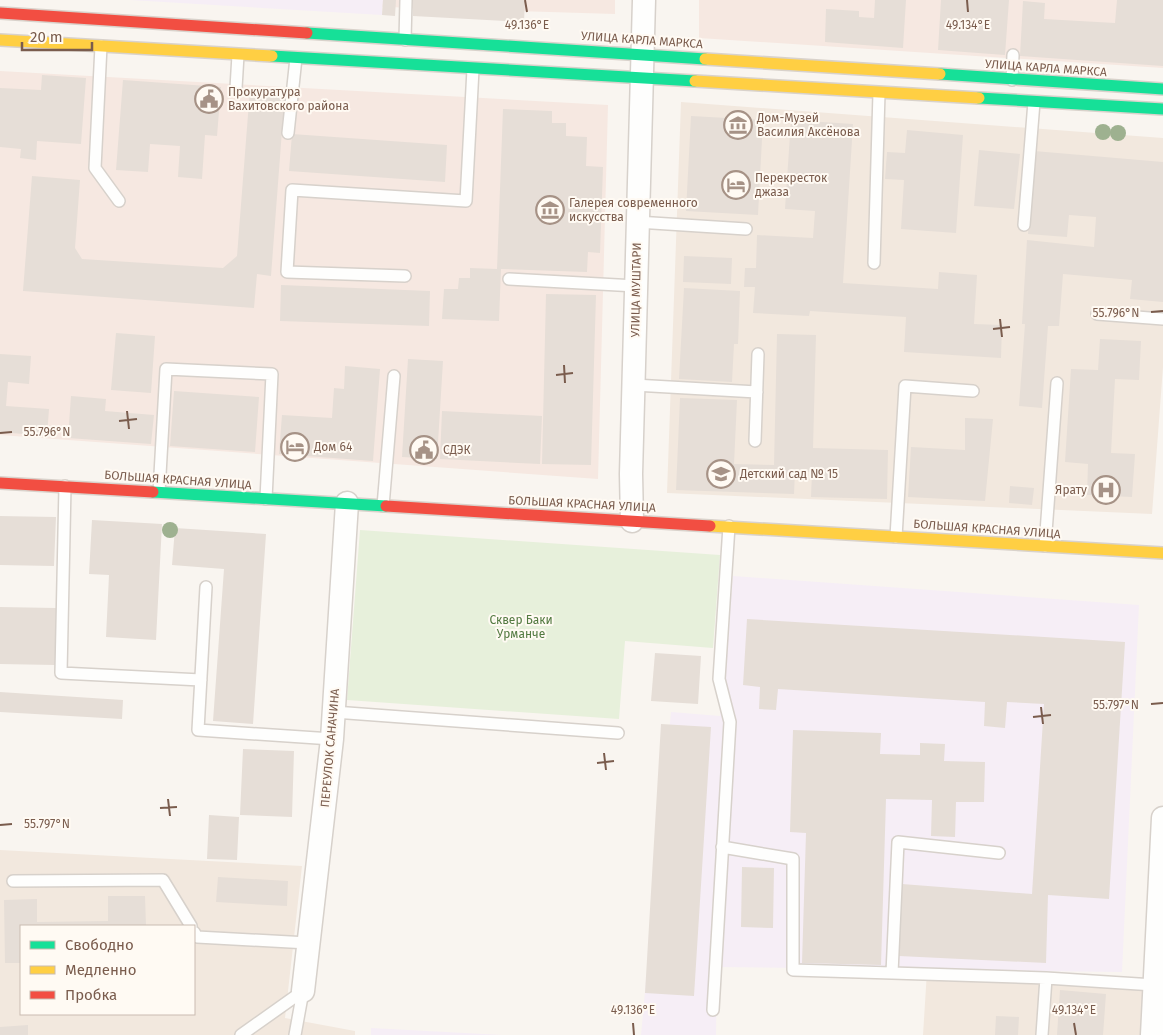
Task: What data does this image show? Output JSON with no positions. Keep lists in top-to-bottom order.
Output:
{
  "streets": {
    "main road": ["УЛИЦА КАРЛА МАРКСА", "БОЛЬШАЯ КРАСНАЯ УЛИЦА"],
    "street": ["УЛИЦА МУШТАРИ", "ПЕРЕУЛОК САНАЧИНА"]
  },
  "crossings": [
    ["УЛИЦА КАРЛА МАРКСА", "УЛИЦА МУШТАРИ"],
    ["УЛИЦА МУШТАРИ", "БОЛЬШАЯ КРАСНАЯ УЛИЦА"],
    ["БОЛЬШАЯ КРАСНАЯ УЛИЦА", "ПЕРЕУЛОК САНАЧИНА"]
  ],
  "parks": ["Сквер Баки Урманче"],
  "places": {
    "public building": ["Прокуратура Вахитовского района", "СДЭК"],
    "museum": ["Дом-Музей Василия Аксёнова", "Галерея современного искусства"],
    "hotel": ["Перекресток джаза", "Дом 64"],
    "school or university": ["Детский сад № 15"],
    "hospital": ["Ярату"]
  },
  "legend": ["Свободно", "Медленно", "Пробка"],
  "scale_bar": "20 m",
  "coordinates": [
    "49.136°E",
    "49.134°E",
    "55.796°N",
    "55.797°N"
  ]
}
